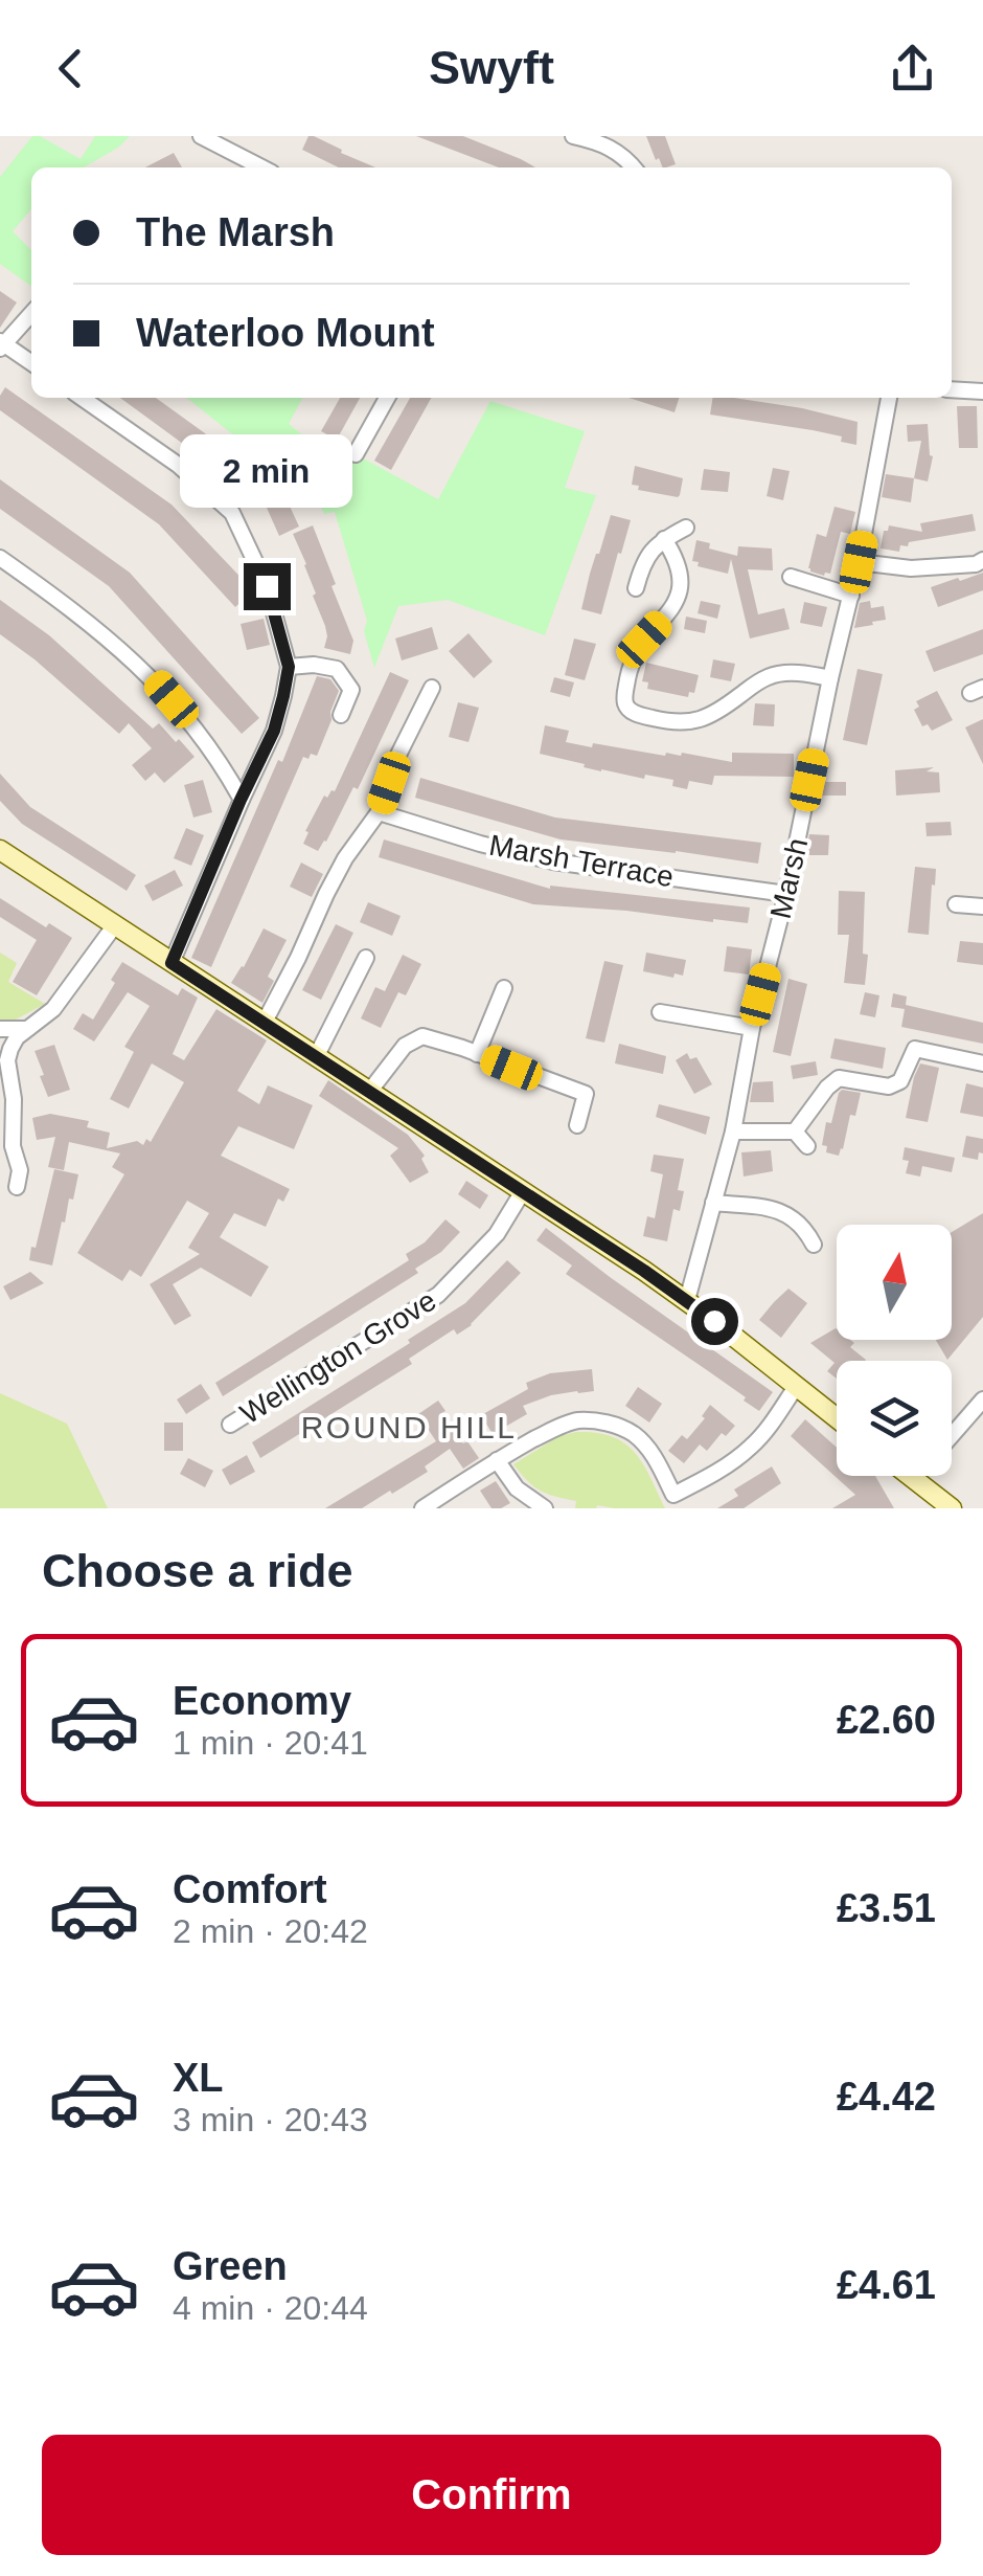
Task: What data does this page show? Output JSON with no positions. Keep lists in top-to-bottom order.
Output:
{
  "streets": {
    "street": ["Marsh Terrace", "Marsh", "Wellington Grove"]
  },
  "crossings": [
    ["Marsh Terrace", "Marsh"]
  ],
  "districts": ["ROUND HILL"],
  "north": "top",
  "page": {
    "header": "Swyft",
    "banner": ["The Marsh", "Waterloo Mount"],
    "bubble": "2 min",
    "heading": "Choose a ride",
    "list": [
      {
        "name": "Economy",
        "note": "1 min · 20:41",
        "value": "£2.60"
      },
      {
        "name": "Comfort",
        "note": "2 min · 20:42",
        "value": "£3.51"
      },
      {
        "name": "XL",
        "note": "3 min · 20:43",
        "value": "£4.42"
      },
      {
        "name": "Green",
        "note": "4 min · 20:44",
        "value": "£4.61"
      }
    ],
    "buttons": "Confirm"
  }
}
